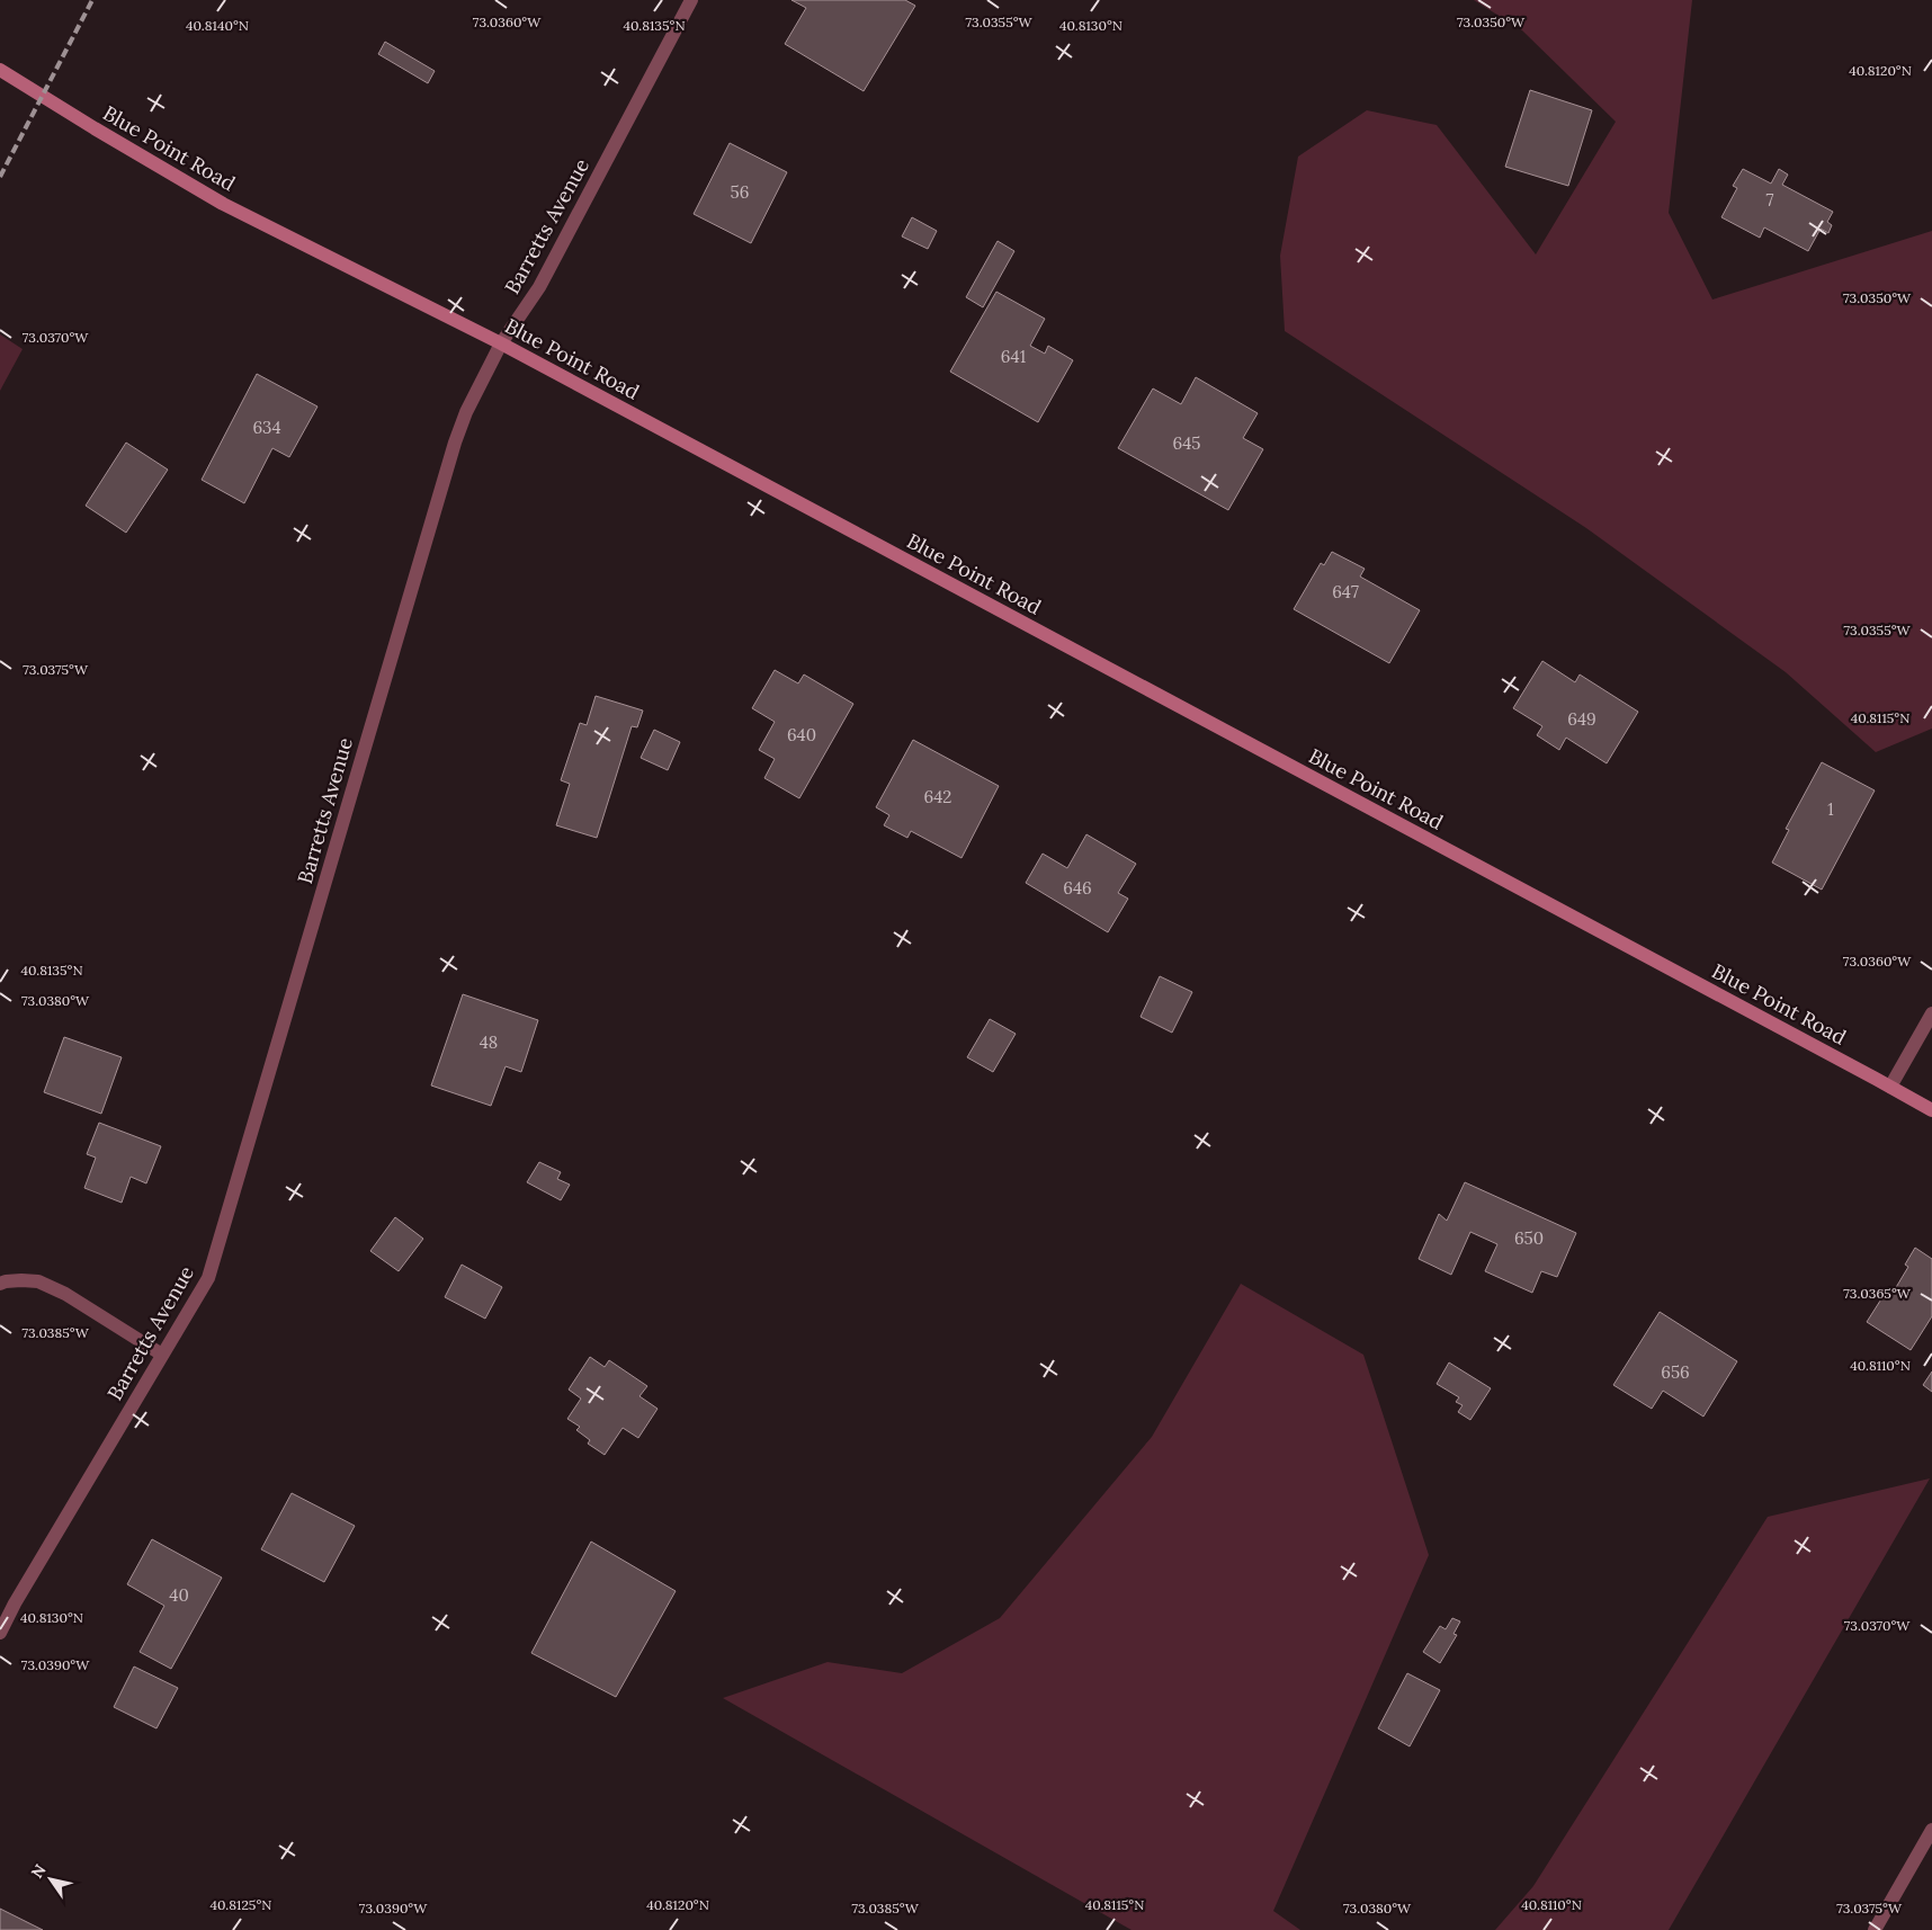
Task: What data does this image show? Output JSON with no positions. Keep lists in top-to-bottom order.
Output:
{
  "streets": {
    "street": ["Blue Point Road", "Barretts Avenue"]
  },
  "crossings": [
    ["Blue Point Road", "Barretts Avenue"]
  ],
  "house_numbers": [
    "56",
    "7",
    "641",
    "634",
    "645",
    "647",
    "649",
    "640",
    "642",
    "1",
    "646",
    "48",
    "650",
    "656",
    "40"
  ],
  "north": "top left",
  "coordinates": [
    "73.0360°W",
    "73.0355°W",
    "73.0350°W",
    "40.8140°N",
    "40.8135°N",
    "40.8130°N",
    "40.8120°N",
    "73.0370°W",
    "73.0375°W",
    "40.8115°N",
    "73.0380°W",
    "73.0365°W",
    "73.0385°W",
    "40.8110°N",
    "73.0390°W",
    "40.8125°N"
  ]
}
